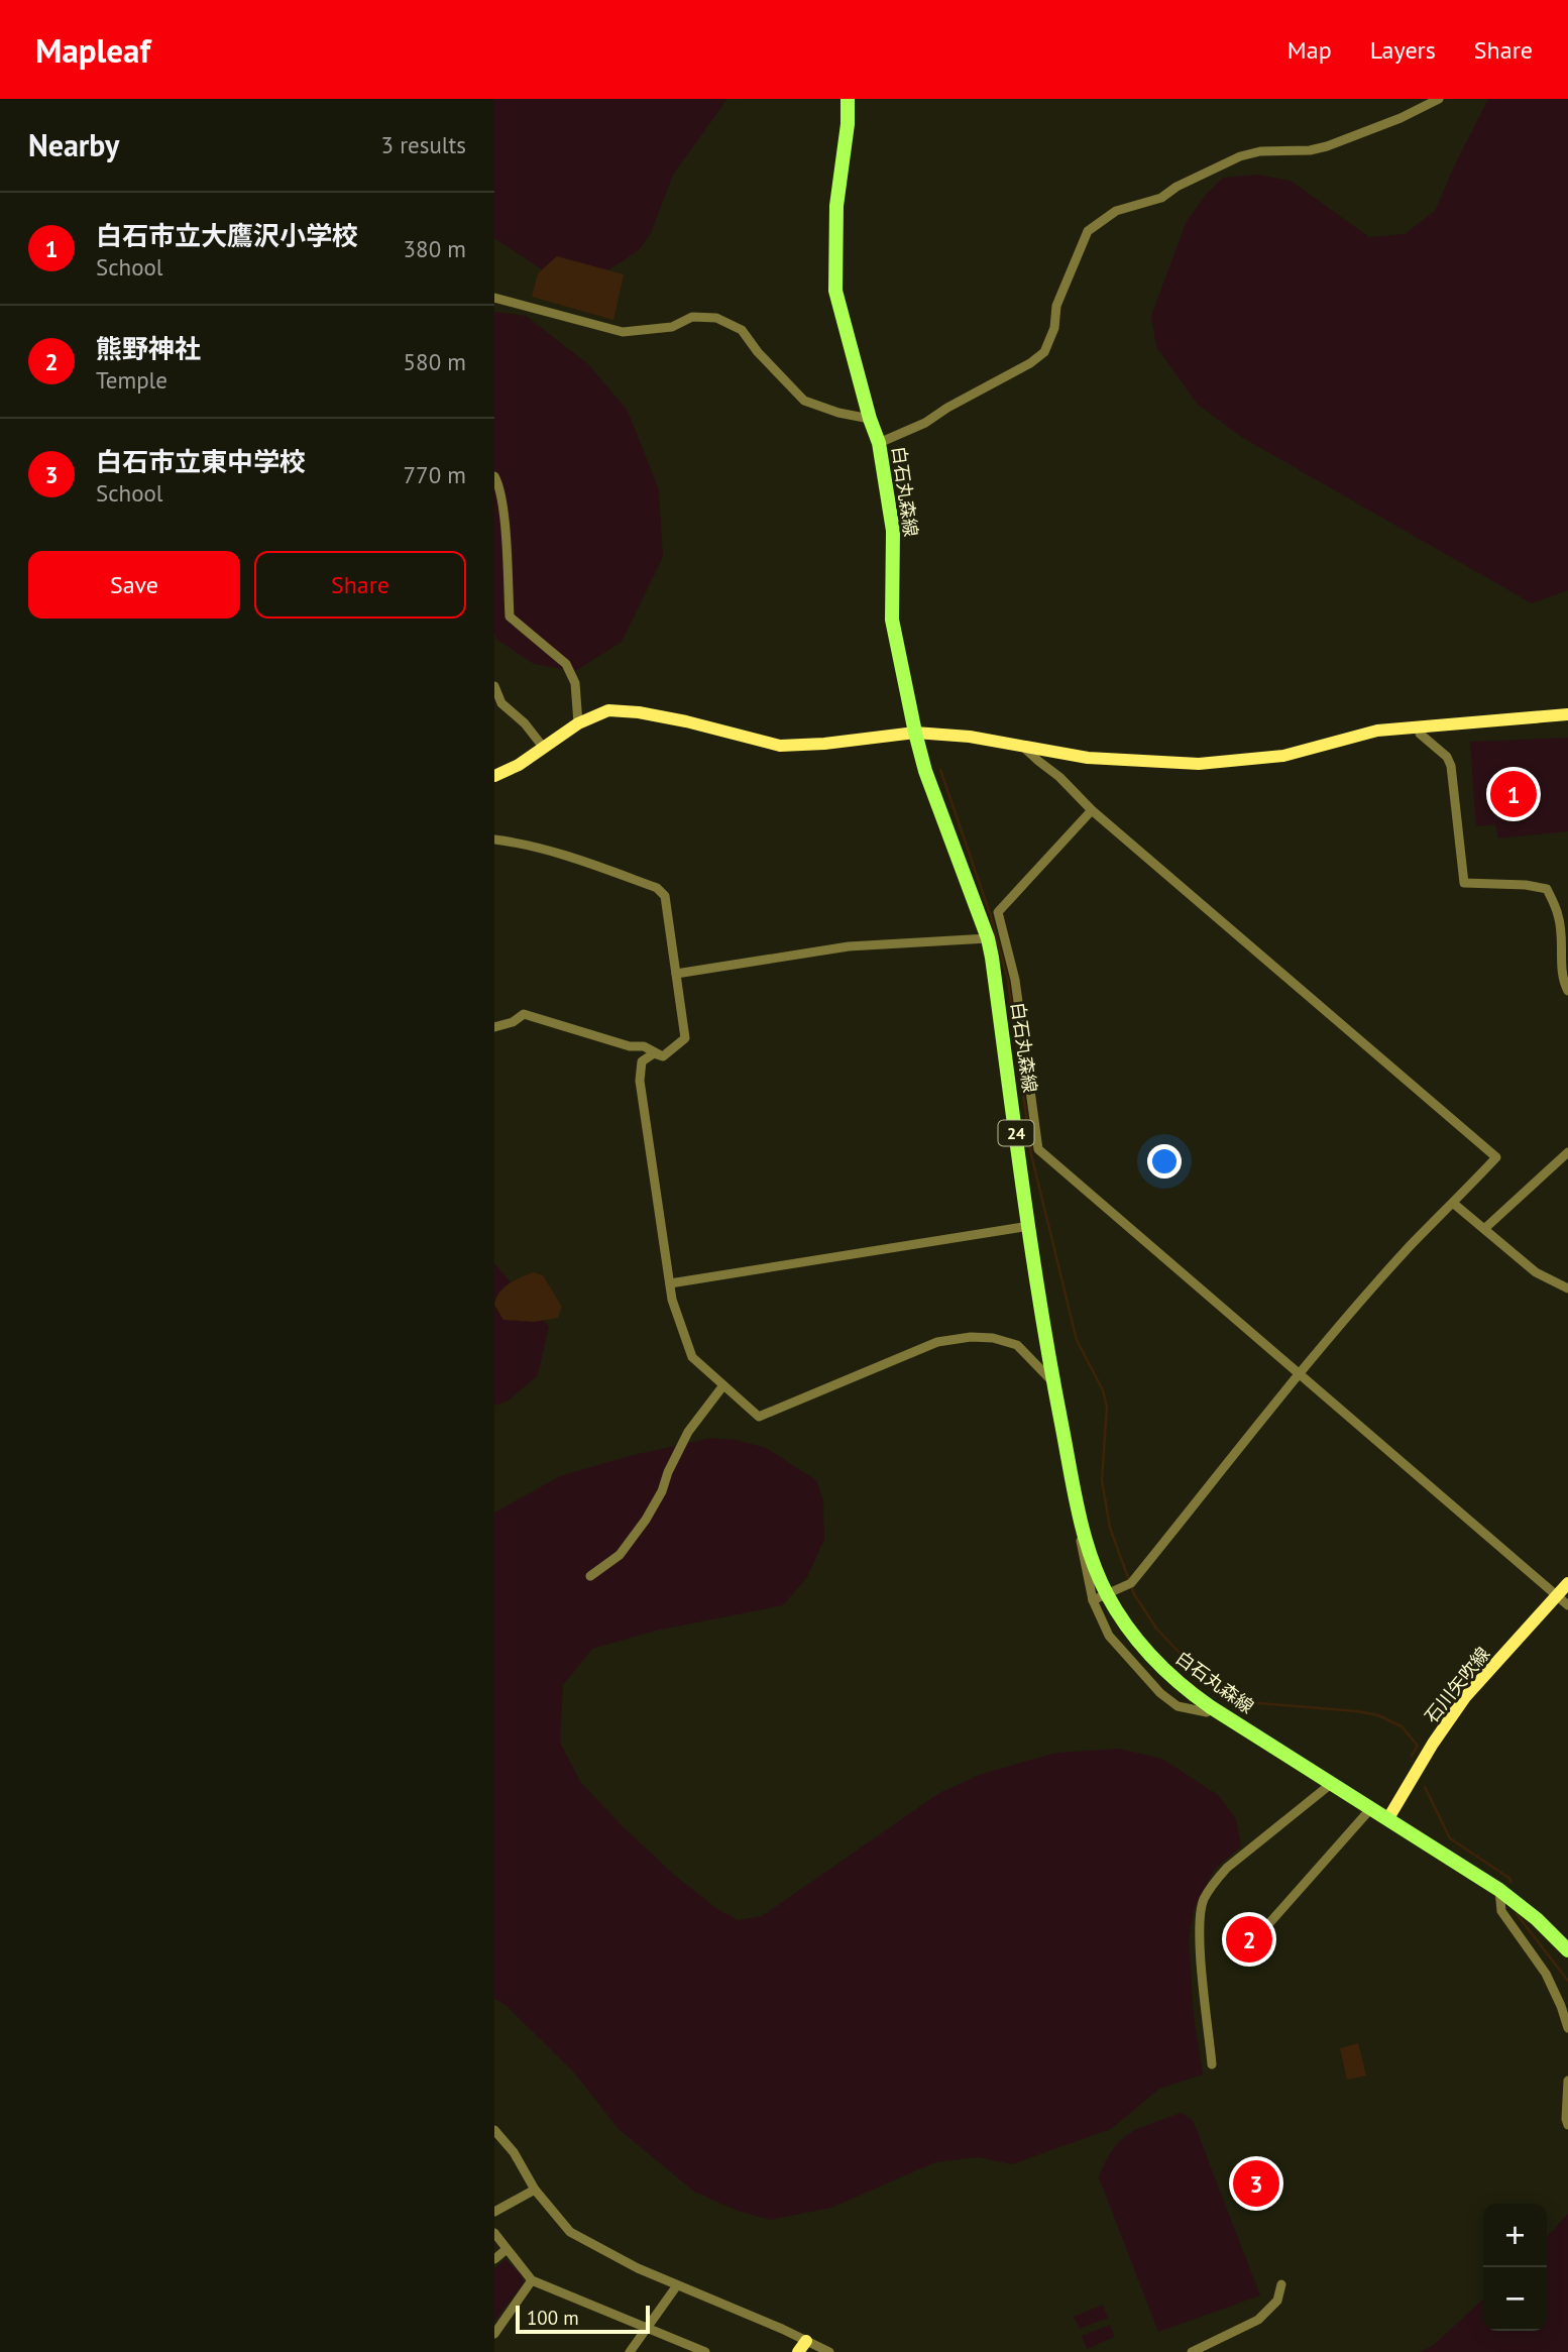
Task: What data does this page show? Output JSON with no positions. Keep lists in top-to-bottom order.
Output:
{
  "streets": {
    "main road": ["白石丸森線", "24"],
    "street": ["石川矢吹線"]
  },
  "crossings": [
    ["白石丸森線", "石川矢吹線"]
  ],
  "scale_bar": "100 m",
  "page": {
    "header": "Mapleaf",
    "nav": ["Map", "Layers", "Share"],
    "heading": ["Nearby", "3 results"],
    "list": [
      {
        "mark": "1",
        "name": "白石市立大鷹沢小学校",
        "note": "School",
        "value": "380 m"
      },
      {
        "mark": "2",
        "name": "熊野神社",
        "note": "Temple",
        "value": "580 m"
      },
      {
        "mark": "3",
        "name": "白石市立東中学校",
        "note": "School",
        "value": "770 m"
      }
    ],
    "buttons": ["Save", "Share"],
    "pins": ["1", "2", "3"],
    "map_buttons": ["+", "−"],
    "scale": "100 m"
  }
}
